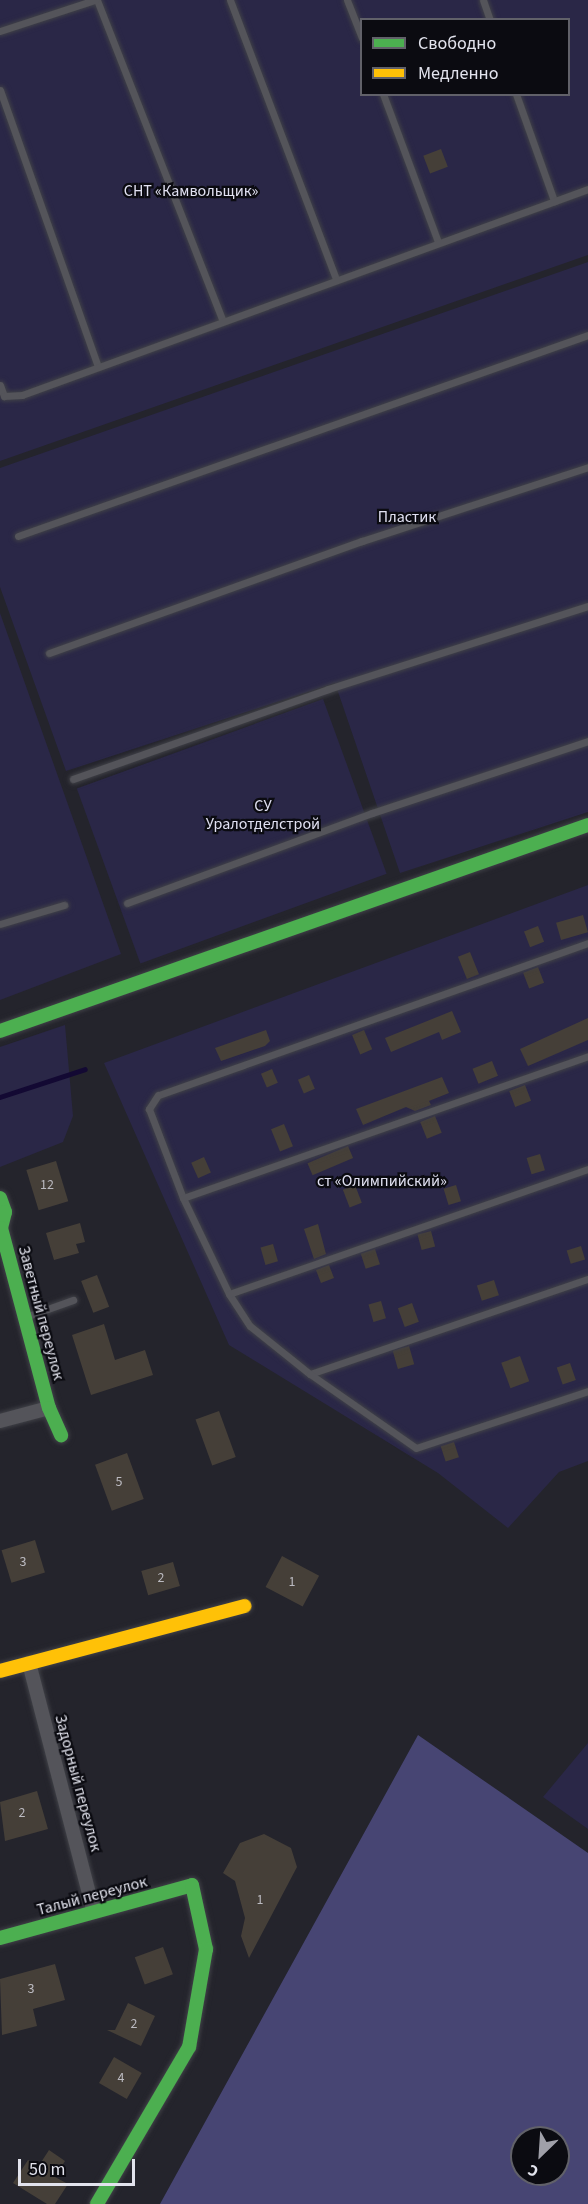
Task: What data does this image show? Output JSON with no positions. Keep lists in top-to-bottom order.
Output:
{
  "streets": {
    "street": ["Заветный переулок", "Задорный переулок", "Талый переулок"]
  },
  "crossings": [
    ["Задорный переулок", "Талый переулок"]
  ],
  "parks": [
    "СНТ «Камвольщик»",
    "Пластик",
    "СУ Уралотделстрой",
    "ст «Олимпийский»"
  ],
  "house_numbers": [
    "12",
    "5",
    "3",
    "2",
    "1",
    "2",
    "1",
    "3",
    "2",
    "4"
  ],
  "legend": ["Свободно", "Медленно"],
  "scale_bar": "50 m",
  "north": "bottom left"
}
